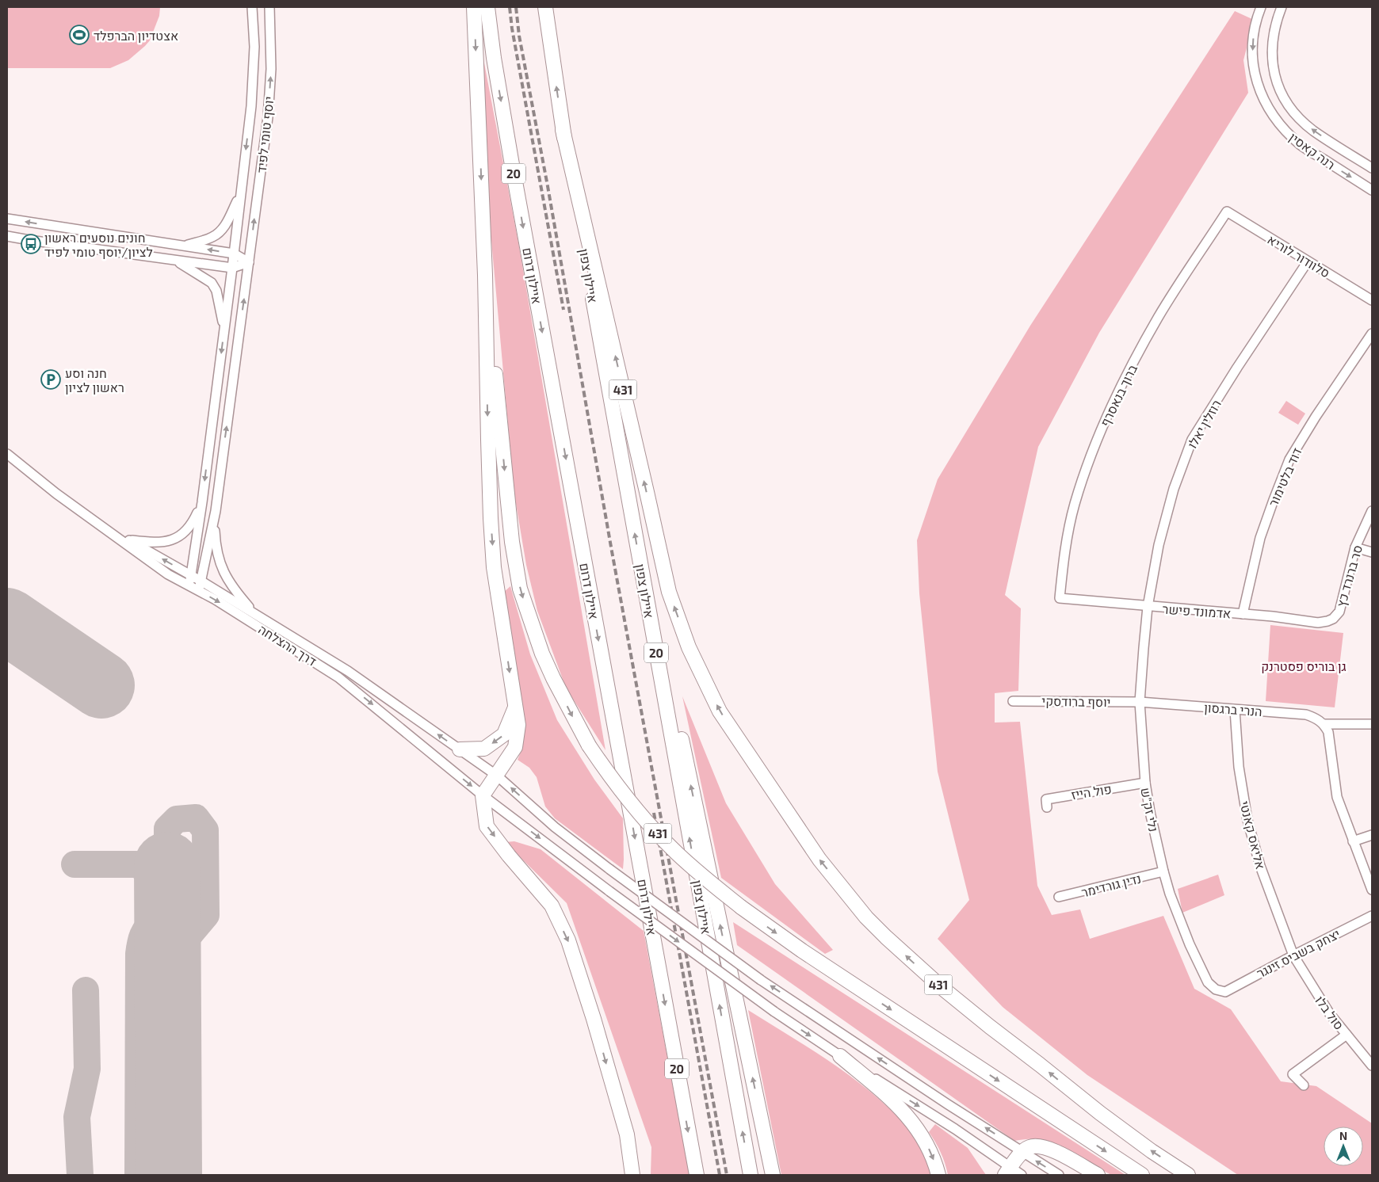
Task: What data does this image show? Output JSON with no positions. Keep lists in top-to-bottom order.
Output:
{
  "streets": {
    "highway": [
      "20",
      "איילון דרום",
      "איילון צפון",
      "431"
    ],
    "street": [
      "יוסף טומי לפיד",
      "רנה קאסין",
      "סלוודור לוריא",
      "ברוך בנאסרף",
      "רוזלין יאלו",
      "דוד בלטימור",
      "סר ברנרד כץ",
      "אדמונד פישר",
      "דרך ההצלחה",
      "יוסף ברודסקי",
      "הנרי ברגסון",
      "פול הייז",
      "נלי זק\"ש",
      "אליאס קאנטי",
      "נדין גורדימר",
      "יצחק בשביס זינגר",
      "סול בלו"
    ]
  },
  "crossings": [
    ["יוסף טומי לפיד", "דרך ההצלחה"],
    ["סלוודור לוריא", "ברוך בנאסרף"],
    ["סלוודור לוריא", "רוזלין יאלו"],
    ["איילון צפון", "431"],
    ["ברוך בנאסרף", "אדמונד פישר"],
    ["רוזלין יאלו", "אדמונד פישר"],
    ["רוזלין יאלו", "נלי זק\"ש"],
    ["דוד בלטימור", "אדמונד פישר"],
    ["סר ברנרד כץ", "אדמונד פישר"],
    ["אדמונד פישר", "נלי זק\"ש"],
    ["יוסף ברודסקי", "הנרי ברגסון"],
    ["יוסף ברודסקי", "נלי זק\"ש"],
    ["הנרי ברגסון", "נלי זק\"ש"],
    ["הנרי ברגסון", "אליאס קאנטי"],
    ["פול הייז", "נלי זק\"ש"],
    ["נלי זק\"ש", "נדין גורדימר"],
    ["נלי זק\"ש", "יצחק בשביס זינגר"],
    ["אליאס קאנטי", "יצחק בשביס זינגר"],
    ["אליאס קאנטי", "סול בלו"],
    ["יצחק בשביס זינגר", "סול בלו"]
  ],
  "parks": ["גן בוריס פסטרנק"],
  "places": {
    "sports": ["אצטדיון הברפלד"],
    "bus stop": ["חונים נוסעים ראשון לציון/יוסף טומי לפיד"],
    "parking": ["חנה וסע ראשון לציון"]
  },
  "north": "top"
}
